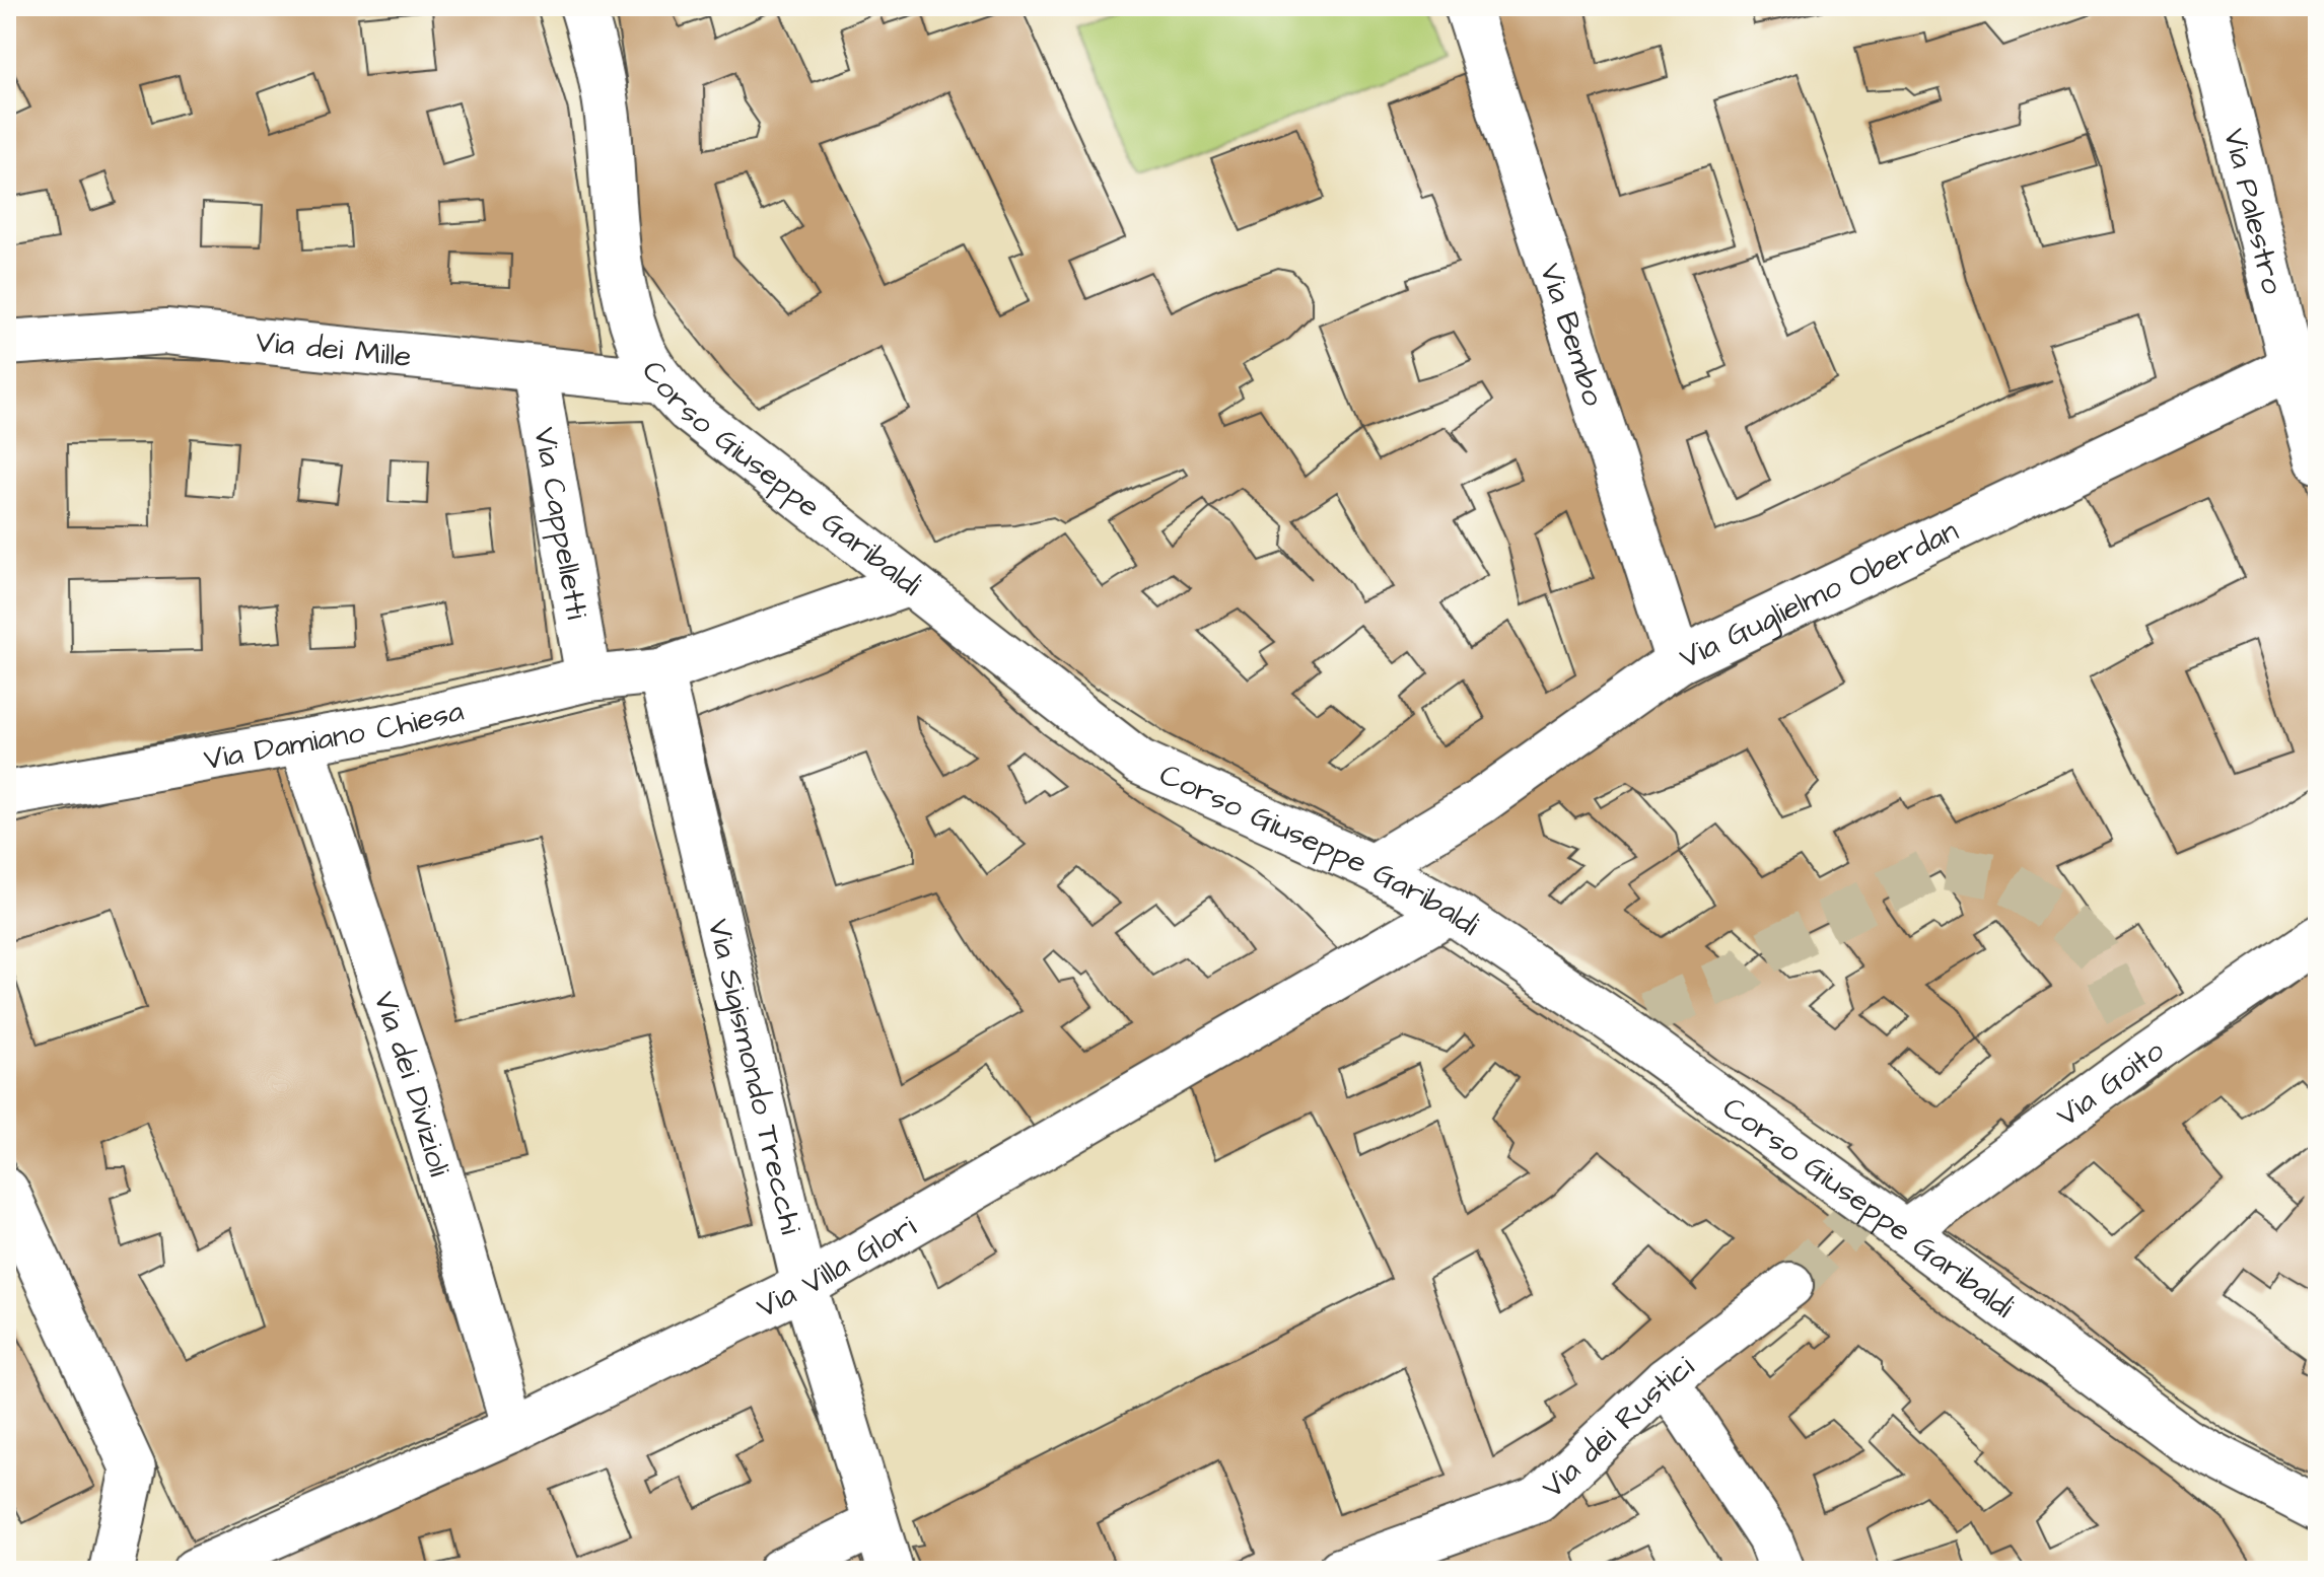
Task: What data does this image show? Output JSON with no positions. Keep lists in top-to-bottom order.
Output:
{
  "streets": {
    "street": [
      "Via Palestro",
      "Via Bembo",
      "Via dei Mille",
      "Corso Giuseppe Garibaldi",
      "Via Cappelletti",
      "Via Guglielmo Oberdan",
      "Via Damiano Chiesa",
      "Via Sigismondo Trecchi",
      "Via Goito",
      "Via dei Divizioli",
      "Via Villa Glori",
      "Via dei Rustici"
    ]
  },
  "crossings": [
    ["Via Palestro", "Via Guglielmo Oberdan"],
    ["Via Bembo", "Via Guglielmo Oberdan"],
    ["Via dei Mille", "Corso Giuseppe Garibaldi"],
    ["Via dei Mille", "Via Cappelletti"],
    ["Corso Giuseppe Garibaldi", "Via Guglielmo Oberdan"],
    ["Corso Giuseppe Garibaldi", "Via Damiano Chiesa"],
    ["Corso Giuseppe Garibaldi", "Via Goito"],
    ["Corso Giuseppe Garibaldi", "Via Villa Glori"],
    ["Via Cappelletti", "Via Damiano Chiesa"],
    ["Via Damiano Chiesa", "Via Sigismondo Trecchi"],
    ["Via Damiano Chiesa", "Via dei Divizioli"],
    ["Via Sigismondo Trecchi", "Via Villa Glori"],
    ["Via dei Divizioli", "Via Villa Glori"]
  ]
}
